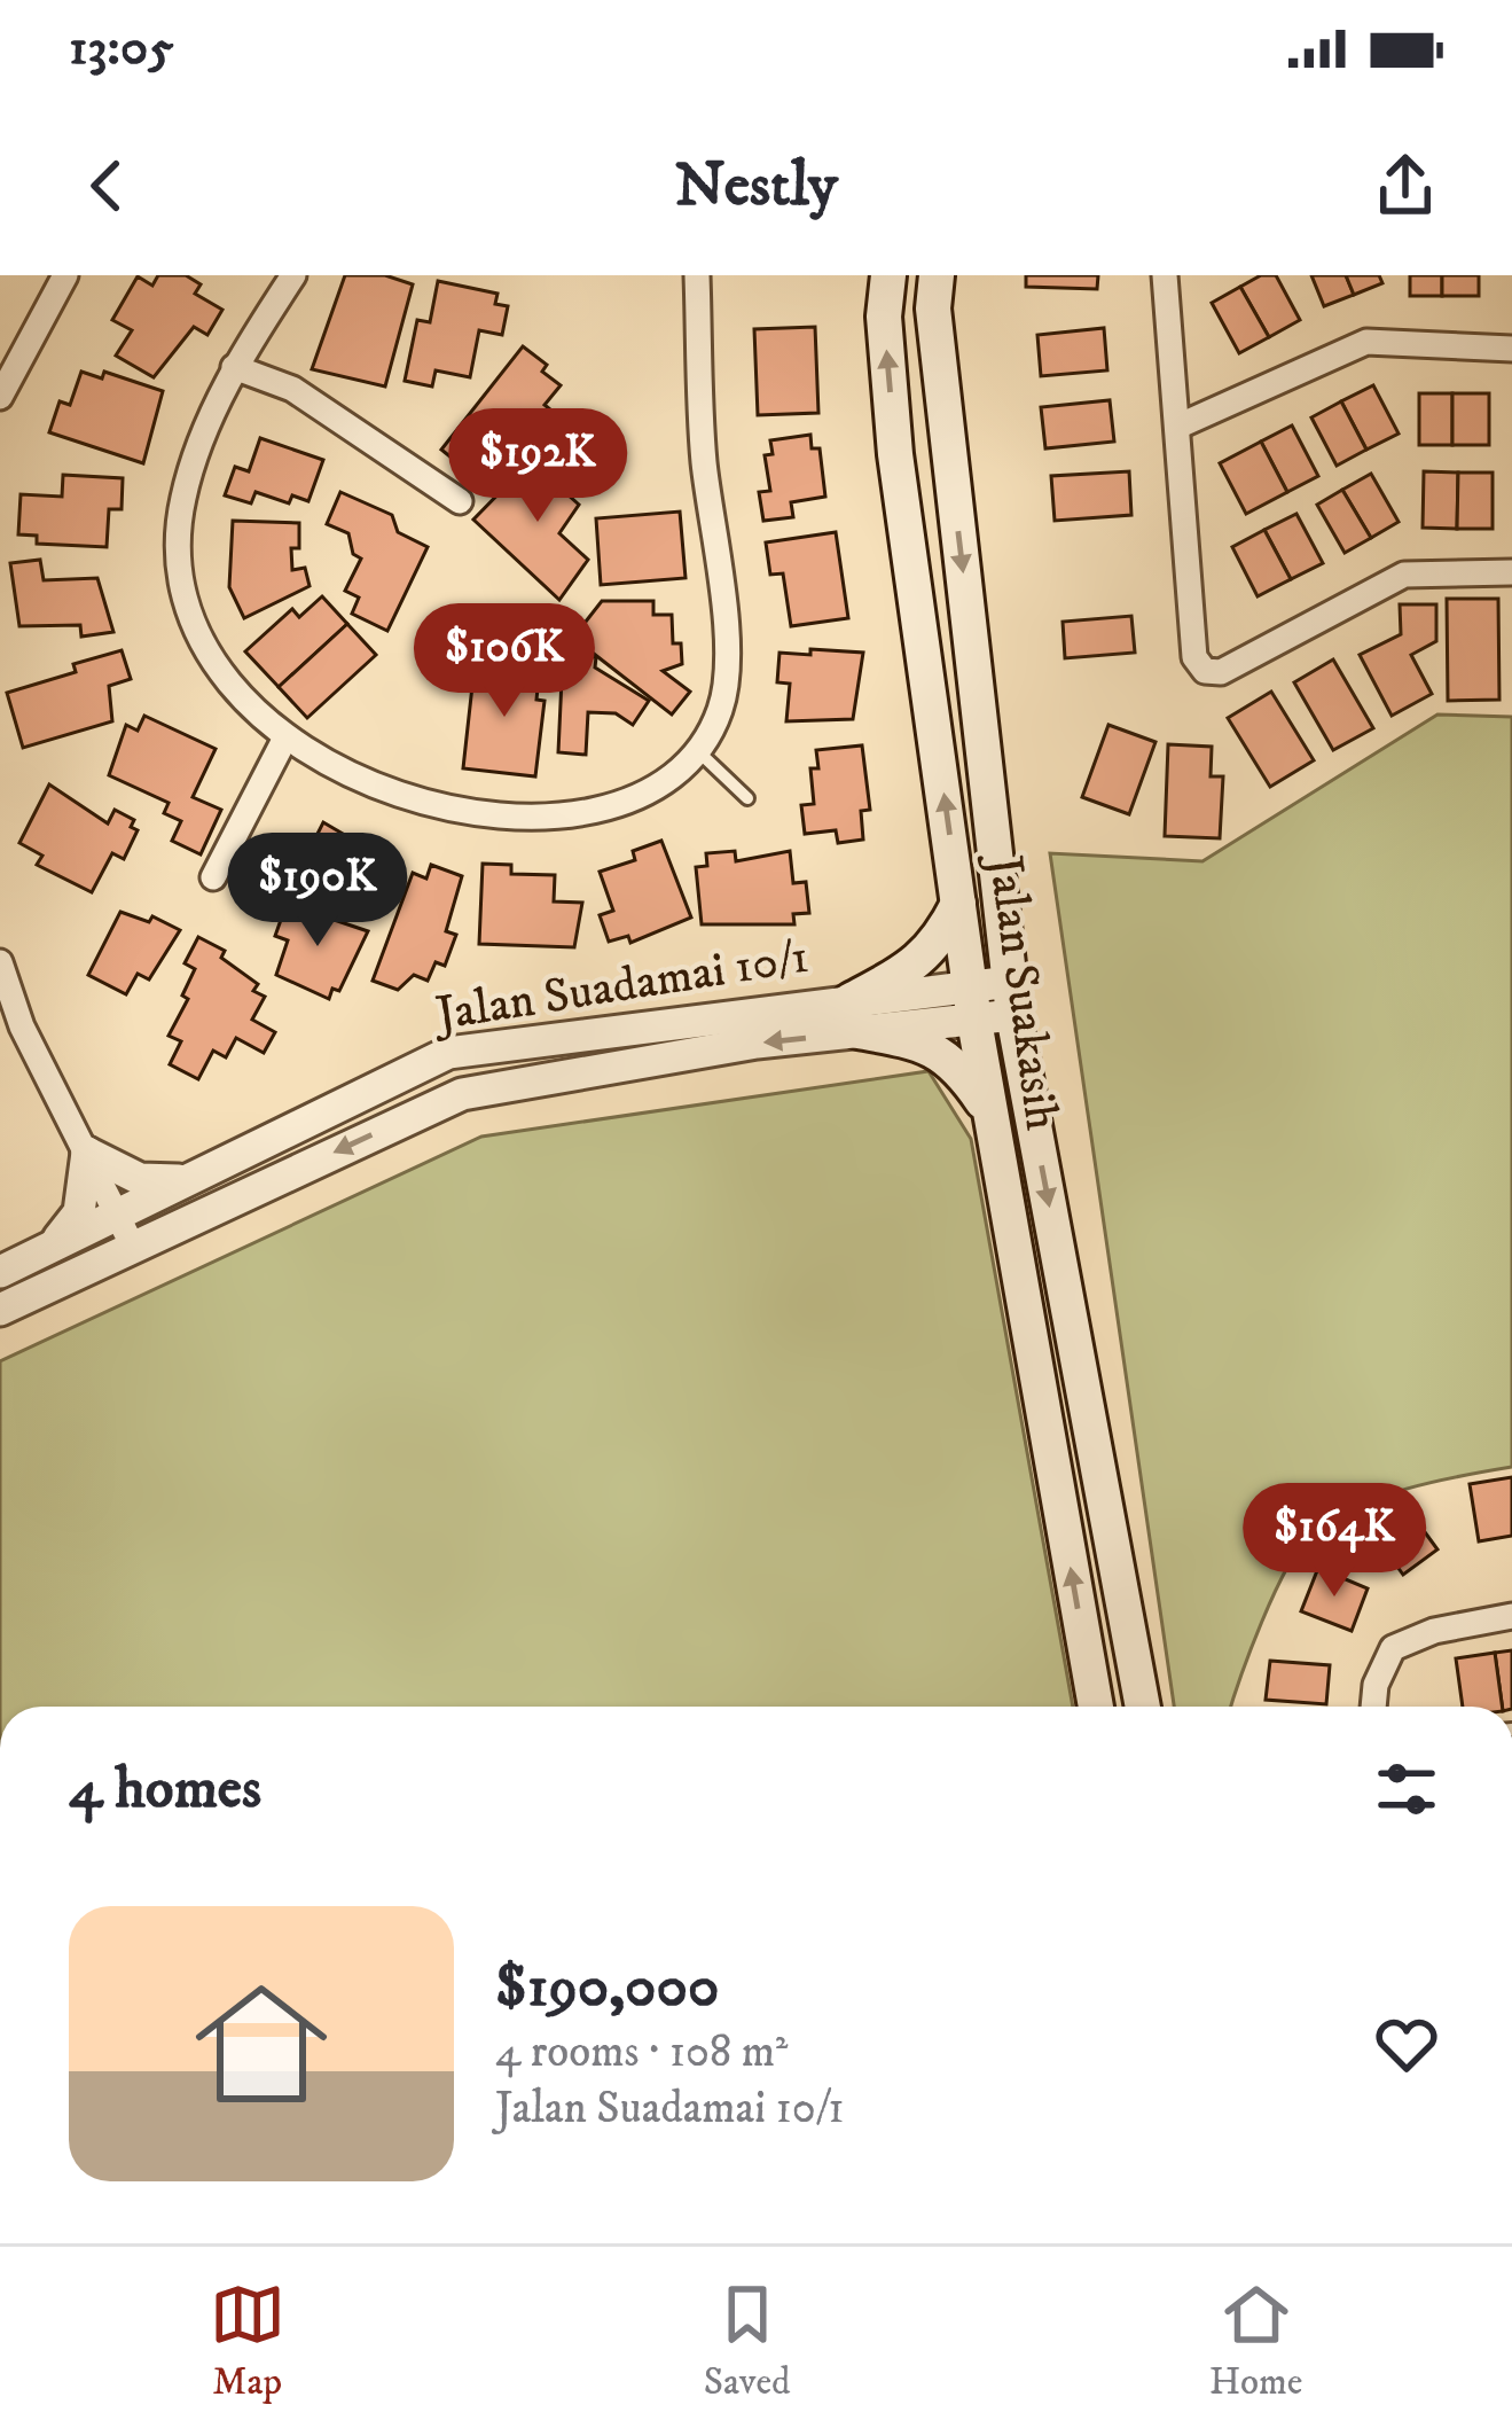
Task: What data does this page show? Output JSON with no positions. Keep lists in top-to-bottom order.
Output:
{
  "streets": {
    "main road": ["Jalan Suakasih"],
    "street": ["Jalan Suadamai 10/1"]
  },
  "crossings": [
    ["Jalan Suadamai 10/1", "Jalan Suakasih"]
  ],
  "page": {
    "status": "13:05",
    "header": "Nestly",
    "price": [
      "$192K",
      "$106K",
      "$190K",
      "$164K"
    ],
    "heading": "4 homes",
    "list": [
      {
        "name": "$190,000",
        "note": "4 rooms · 108 m² · Jalan Suadamai 10/1"
      }
    ],
    "tabs": ["Map", "Saved", "Home"]
  }
}
